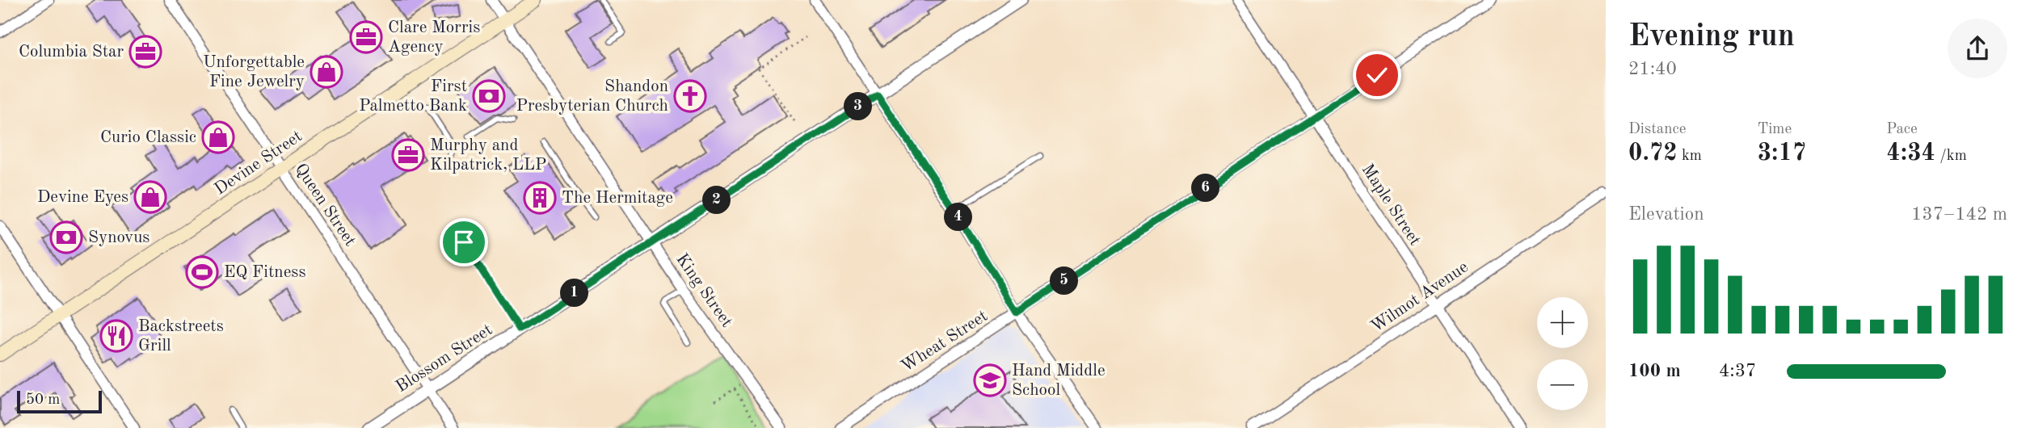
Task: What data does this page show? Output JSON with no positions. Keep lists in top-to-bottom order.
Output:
{
  "streets": {
    "main road": ["Devine Street"],
    "street": [
      "Queen Street",
      "Maple Street",
      "King Street",
      "Wilmot Avenue",
      "Wheat Street",
      "Blossom Street"
    ]
  },
  "crossings": [
    ["Devine Street", "Queen Street"],
    ["Devine Street", "King Street"],
    ["Queen Street", "Blossom Street"],
    ["Maple Street", "Wilmot Avenue"],
    ["Maple Street", "Wheat Street"],
    ["King Street", "Blossom Street"]
  ],
  "places": {
    "office": ["Clare Morris Agency", "Columbia Star", "Murphy and Kilpatrick, LLP"],
    "shop": ["Unforgettable Fine Jewelry", "Curio Classic", "Devine Eyes"],
    "bank": ["First Palmetto Bank", "Synovus"],
    "church": ["Shandon Presbyterian Church"],
    "building": ["The Hermitage"],
    "sports": ["EQ Fitness"],
    "restaurant": ["Backstreets Grill"],
    "school or university": ["Hand Middle School"]
  },
  "scale_bar": "50 m",
  "page": {
    "heading": ["Evening run", "21:40"],
    "pins": [
      "3",
      "6",
      "2",
      "4",
      "5",
      "1"
    ],
    "stats": [
      ["Distance", "0.72 km"],
      ["Time", "3:17"],
      ["Pace", "4:34 /km"]
    ],
    "chart": ["Elevation", "137–142 m"],
    "map_buttons": ["+", "−"],
    "list": [
      {
        "name": "100 m",
        "note": "4:37"
      }
    ],
    "scale": "50 m"
  }
}
